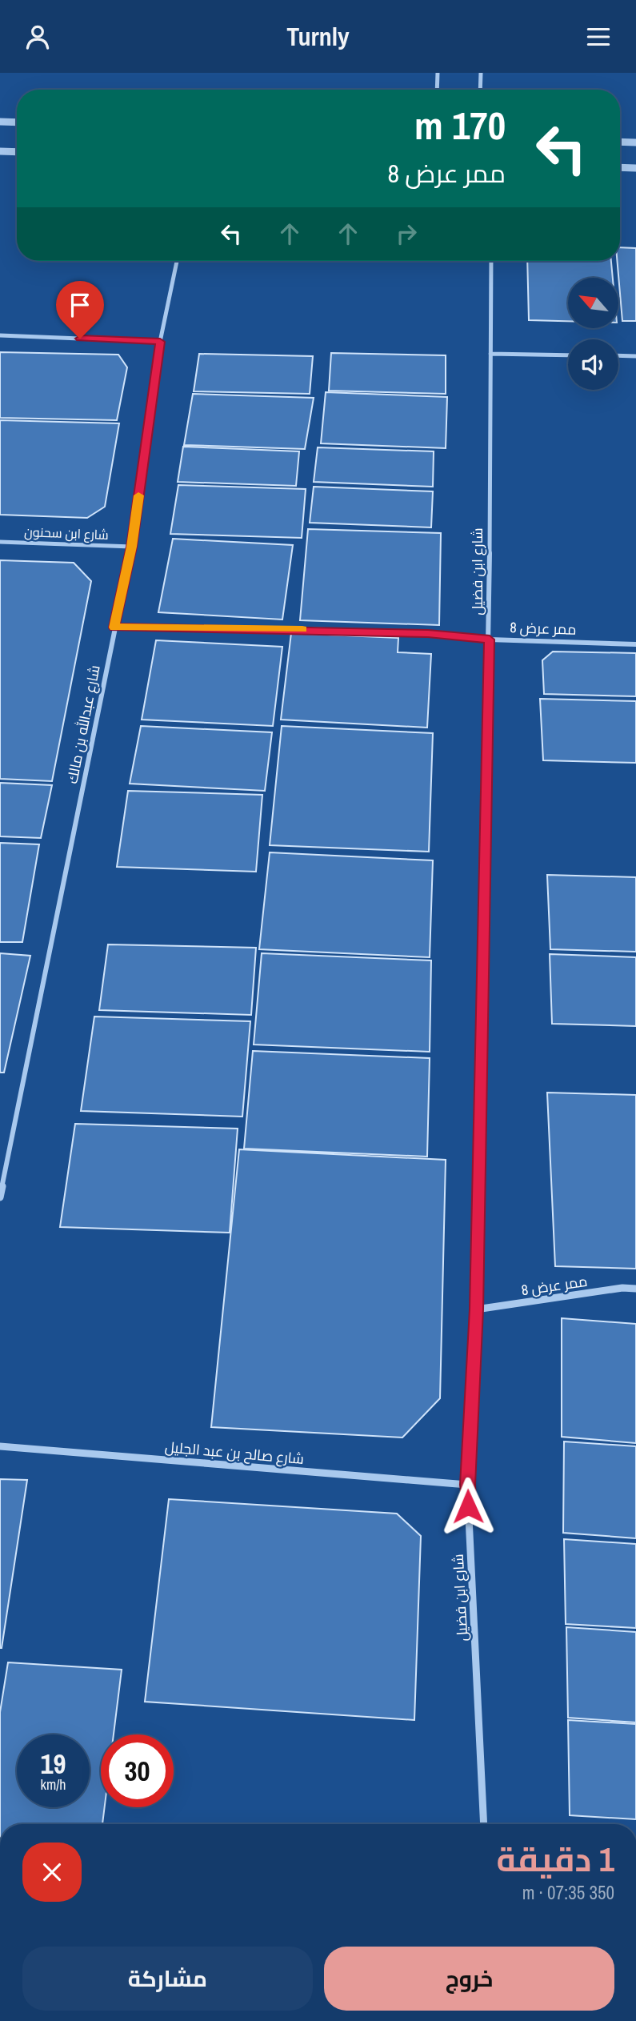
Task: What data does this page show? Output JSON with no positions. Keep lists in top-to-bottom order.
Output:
{
  "streets": {
    "street": [
      "شارع ابن سحنون",
      "شارع ابن فضيل",
      "ممر عرض 8",
      "شارع عبدالله بن مالك",
      "شارع صالح بن عبد الجليل"
    ]
  },
  "crossings": [
    ["شارع ابن سحنون", "شارع عبدالله بن مالك"],
    ["شارع ابن فضيل", "ممر عرض 8"],
    ["شارع ابن فضيل", "شارع صالح بن عبد الجليل"],
    ["ممر عرض 8", "شارع عبدالله بن مالك"]
  ],
  "north": "top left",
  "page": {
    "header": "Turnly",
    "turn": ["170 m", "ممر عرض 8"],
    "speed": "19 km/h",
    "limit": "30",
    "heading": ["1 دقيقة", "350 m · 07:35"],
    "buttons": ["خروج", "مشاركة"]
  }
}
